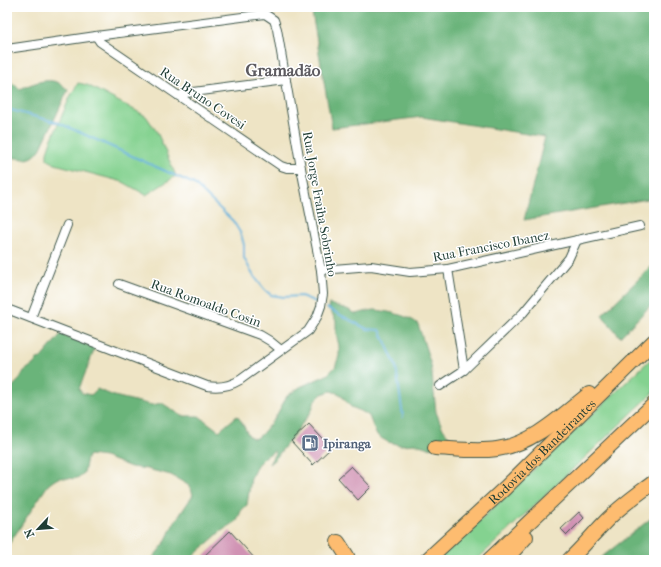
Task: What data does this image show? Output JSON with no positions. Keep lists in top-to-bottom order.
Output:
{
  "streets": {
    "highway": ["Rodovia dos Bandeirantes"],
    "street": [
      "Rua Bruno Covesi",
      "Rua Jorge Fraiha Sobrinho",
      "Rua Francisco Ibanez",
      "Rua Romoaldo Cosin"
    ]
  },
  "crossings": [
    ["Rua Bruno Covesi", "Rua Jorge Fraiha Sobrinho"],
    ["Rua Jorge Fraiha Sobrinho", "Rua Francisco Ibanez"],
    ["Rua Jorge Fraiha Sobrinho", "Rua Romoaldo Cosin"]
  ],
  "districts": ["Gramadão"],
  "places": {
    "fuel station": ["Ipiranga"]
  },
  "north": "bottom left"
}
